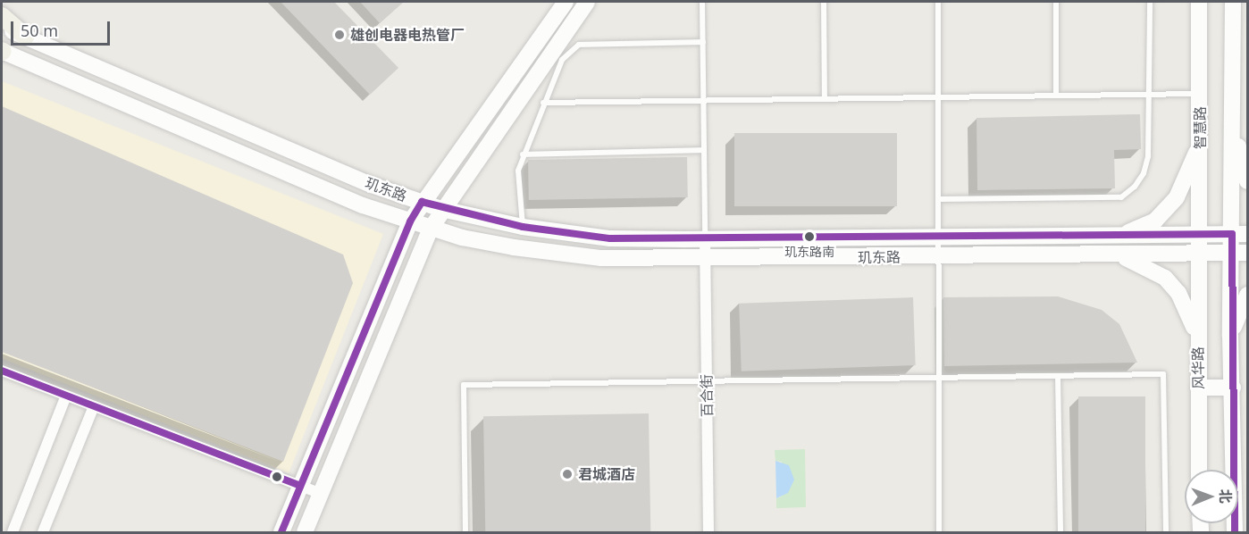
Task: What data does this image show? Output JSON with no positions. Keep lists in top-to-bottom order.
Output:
{
  "streets": {
    "main road": ["智慧路", "玑东路", "风华路"],
    "street": ["百合街"]
  },
  "crossings": [
    ["智慧路", "玑东路"],
    ["智慧路", "风华路"],
    ["玑东路", "风华路"],
    ["玑东路", "百合街"]
  ],
  "places": ["雄创电器电热管厂", "玑东路南", "君城酒店"],
  "scale_bar": "50 m",
  "north": "right"
}
